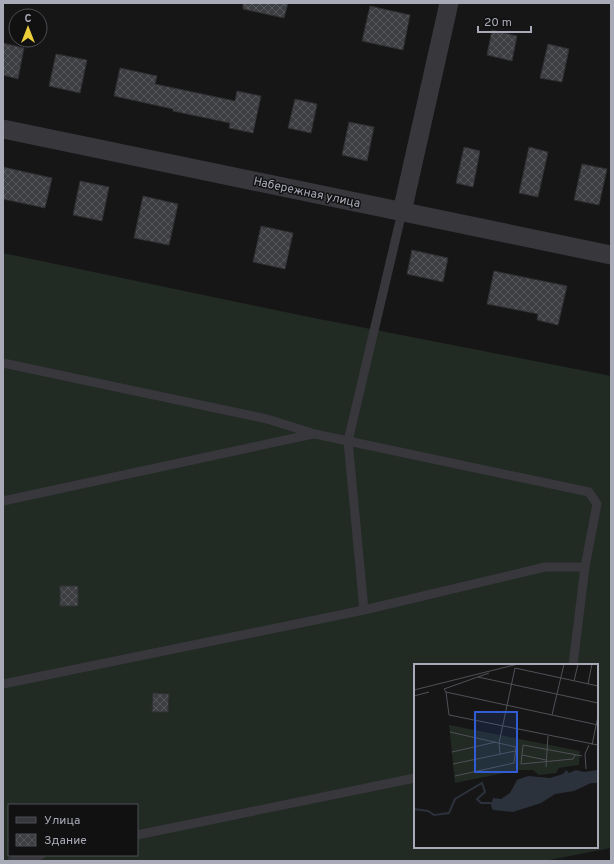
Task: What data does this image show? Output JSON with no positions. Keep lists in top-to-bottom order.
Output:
{
  "streets": {
    "street": ["Набережная улица"]
  },
  "legend": ["Улица", "Здание"],
  "scale_bar": "20 m",
  "north": "top"
}
